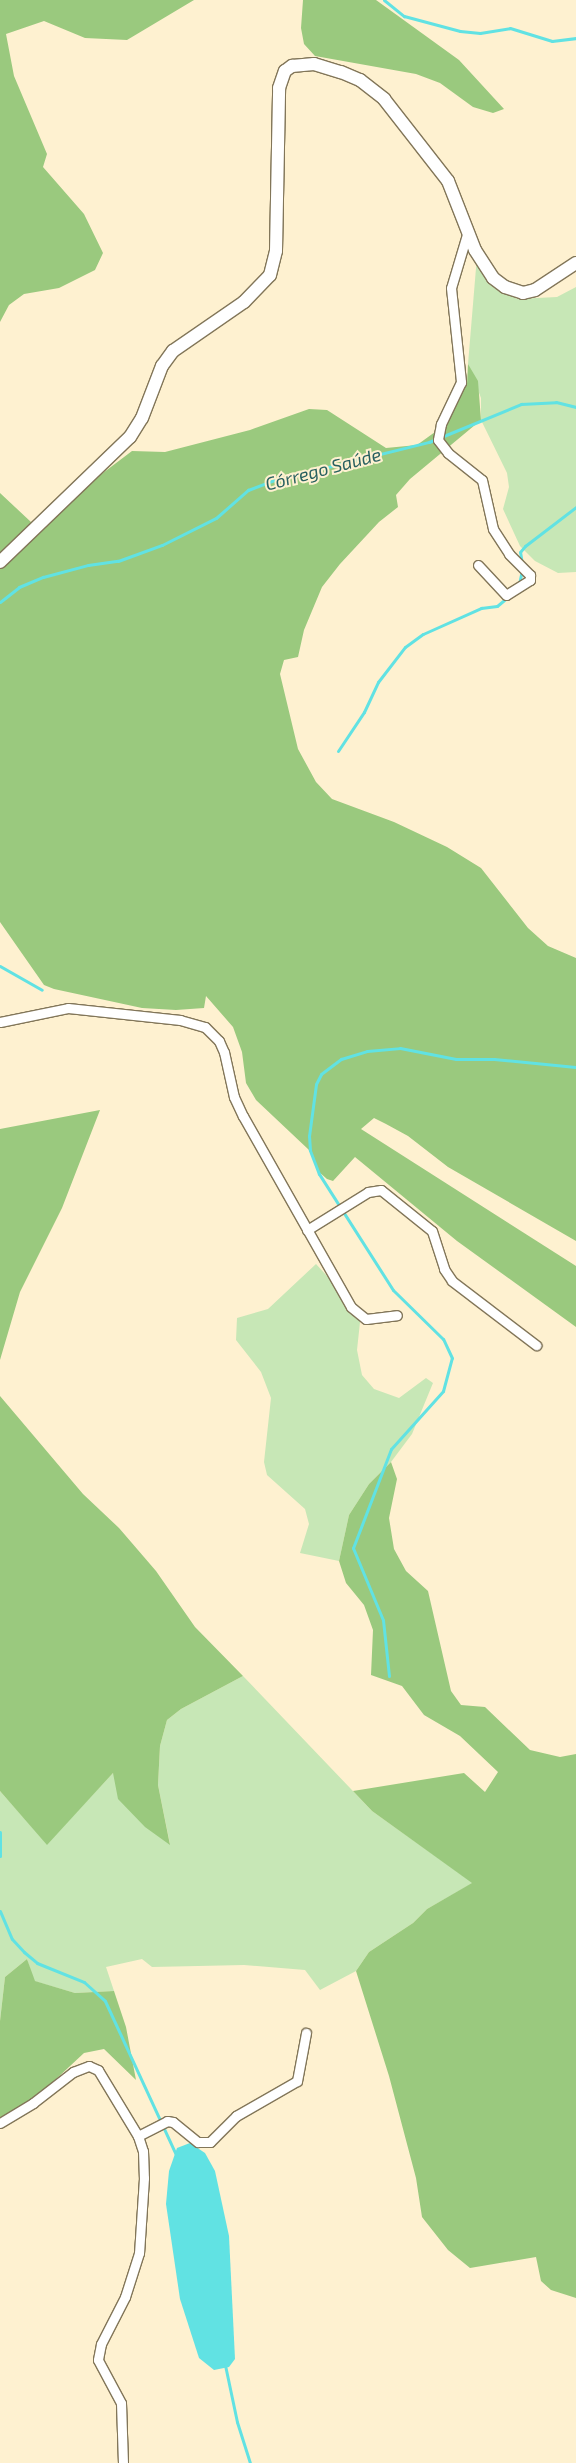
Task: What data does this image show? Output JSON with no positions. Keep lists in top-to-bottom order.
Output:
{
  "water": ["Córrego Saúde"]
}
